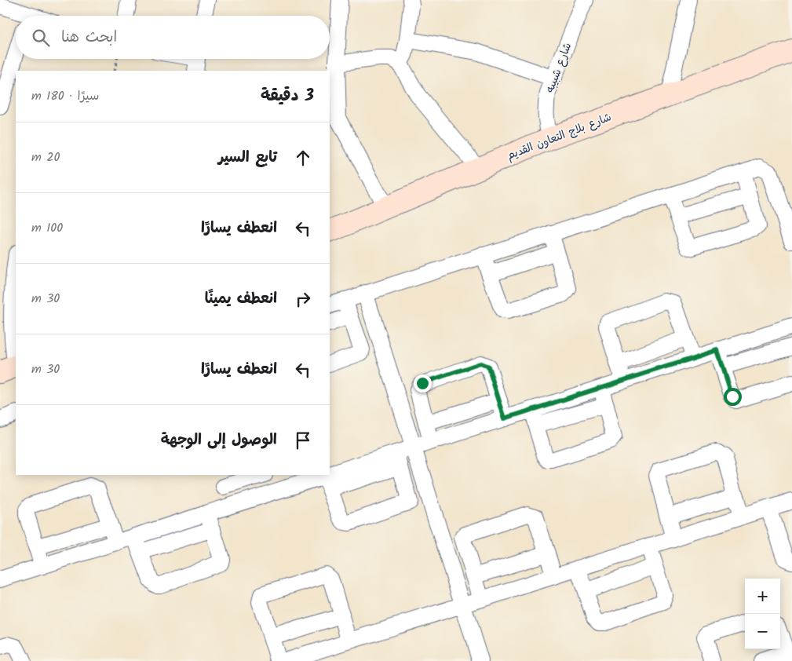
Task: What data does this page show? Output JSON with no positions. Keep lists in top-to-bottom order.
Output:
{
  "streets": {
    "street": ["شارع شبيبه", "شارع بلاج التعاون القديم"]
  },
  "crossings": [
    ["شارع شبيبه", "شارع بلاج التعاون القديم"]
  ],
  "page": {
    "search": "ابحث هنا",
    "heading": ["3 دقيقة", "سيرًا · 180 m"],
    "list": [
      ["تابع السير", "20 m"],
      ["انعطف يسارًا", "100 m"],
      ["انعطف يمينًا", "30 m"],
      ["انعطف يسارًا", "30 m"],
      "الوصول إلى الوجهة"
    ],
    "map_buttons": ["+", "−"]
  }
}
